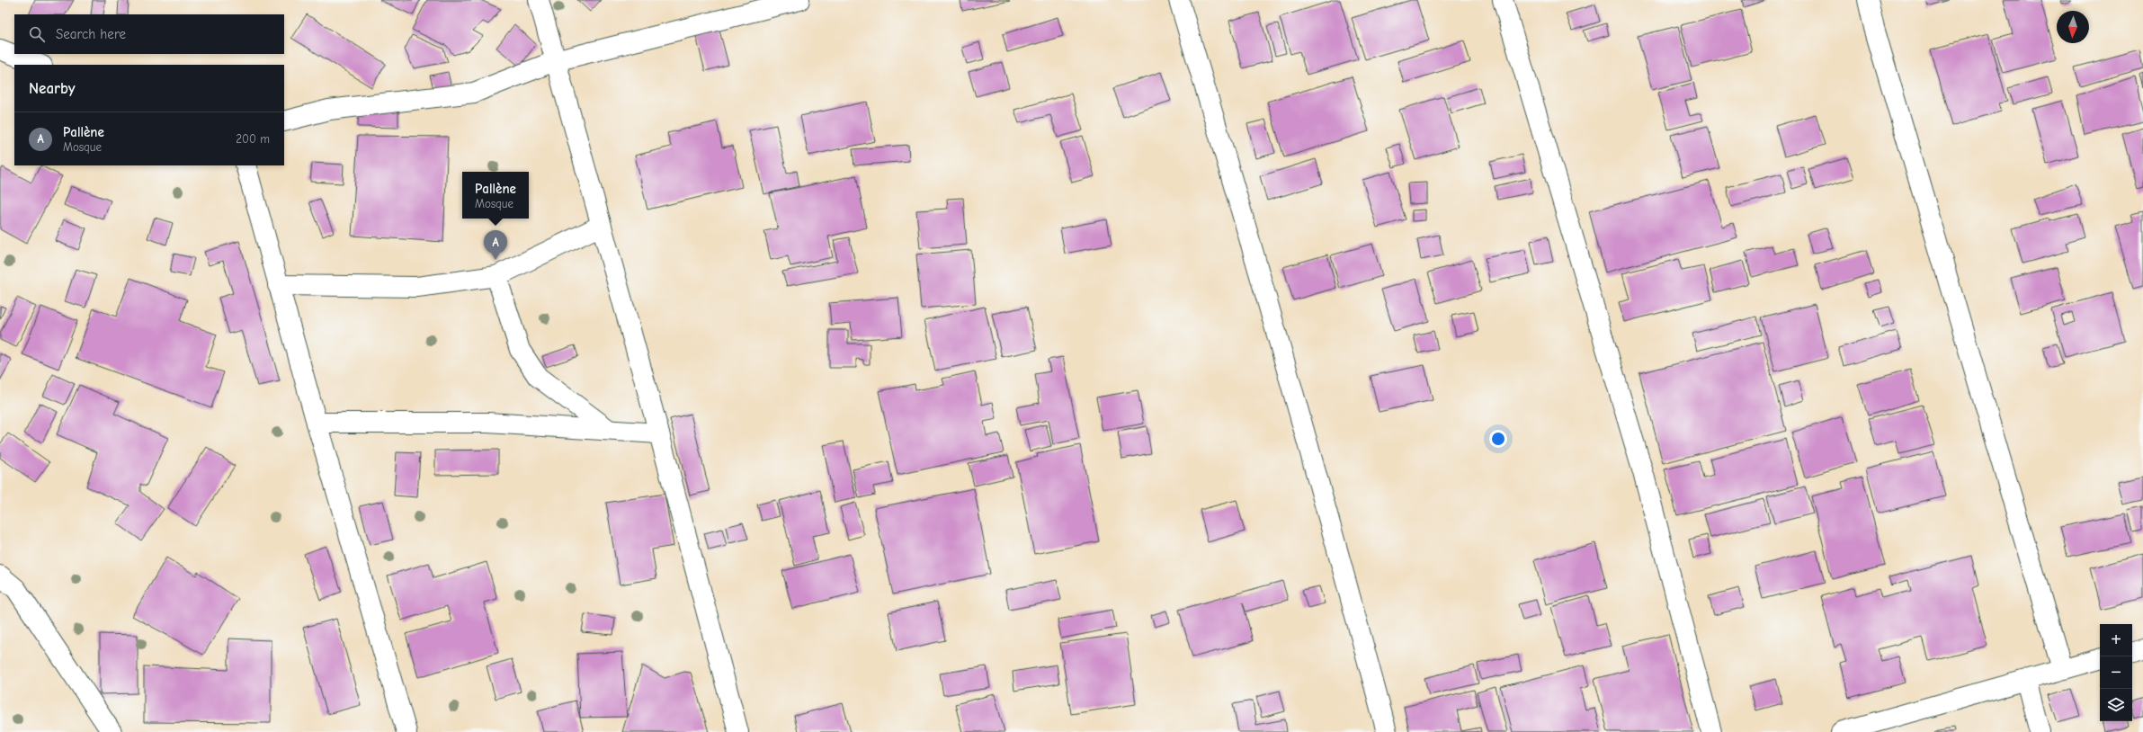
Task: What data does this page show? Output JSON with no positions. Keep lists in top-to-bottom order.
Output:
{
  "north": "bottom",
  "page": {
    "search": "Search here",
    "heading": "Nearby",
    "list": [
      {
        "mark": "A",
        "name": "Pallène",
        "note": "Mosque",
        "value": "200 m"
      }
    ],
    "popup": ["Pallène", "Mosque"],
    "pins": "A",
    "map_buttons": ["+", "−"]
  }
}
